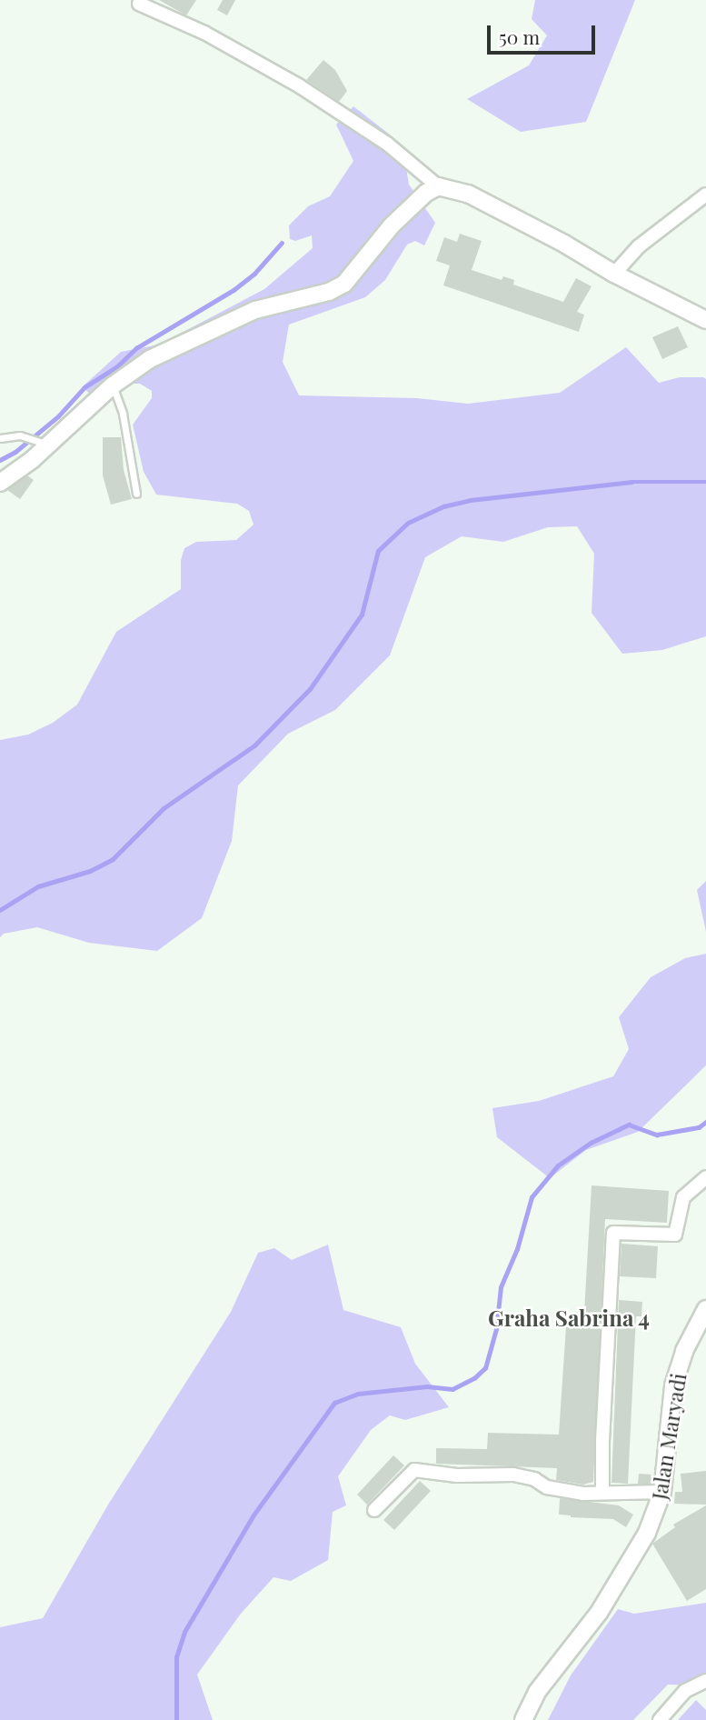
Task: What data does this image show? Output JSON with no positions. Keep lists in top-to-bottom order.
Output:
{
  "streets": {
    "street": ["Jalan Maryadi"]
  },
  "districts": ["Graha Sabrina 4"],
  "scale_bar": "50 m"
}
